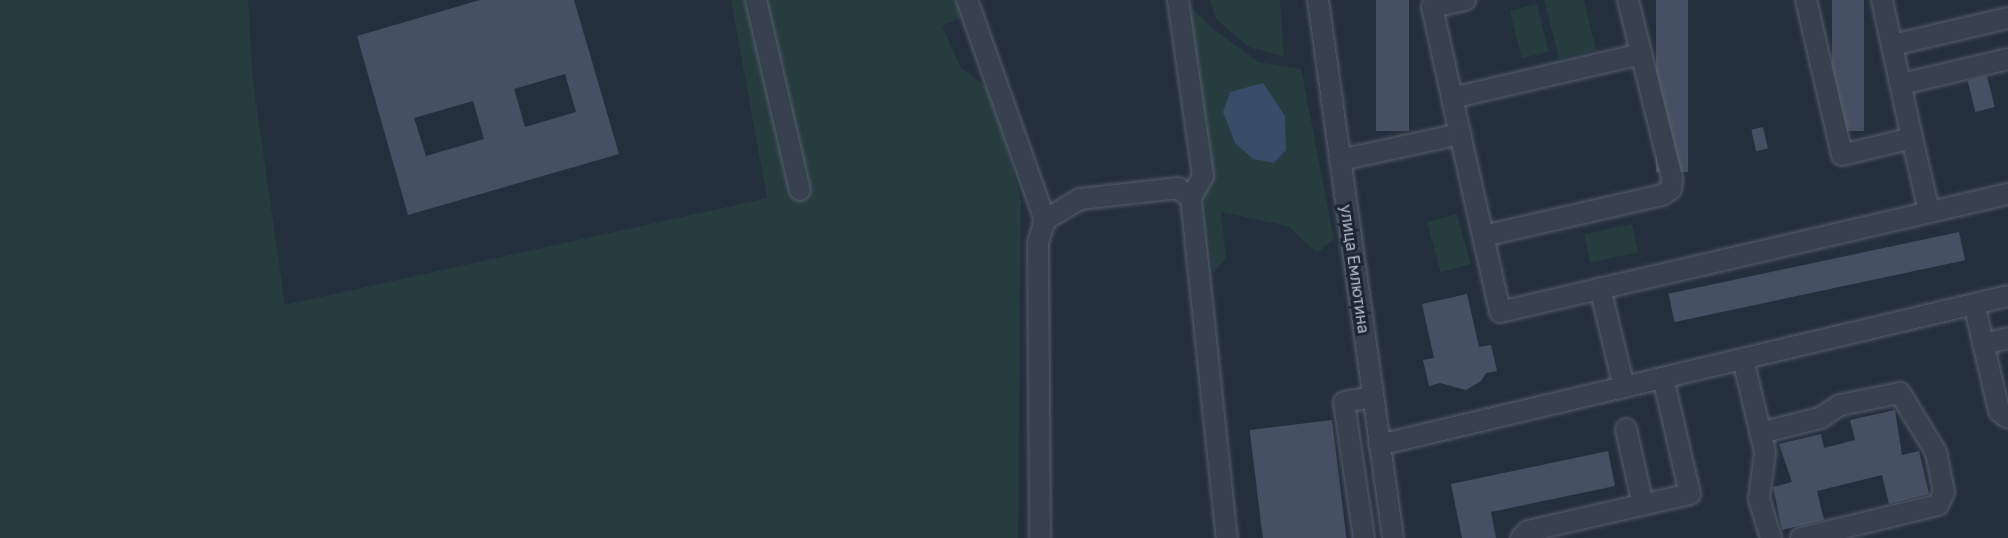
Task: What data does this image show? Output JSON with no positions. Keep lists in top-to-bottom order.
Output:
{
  "streets": {
    "street": ["улица Емлютина"]
  }
}
